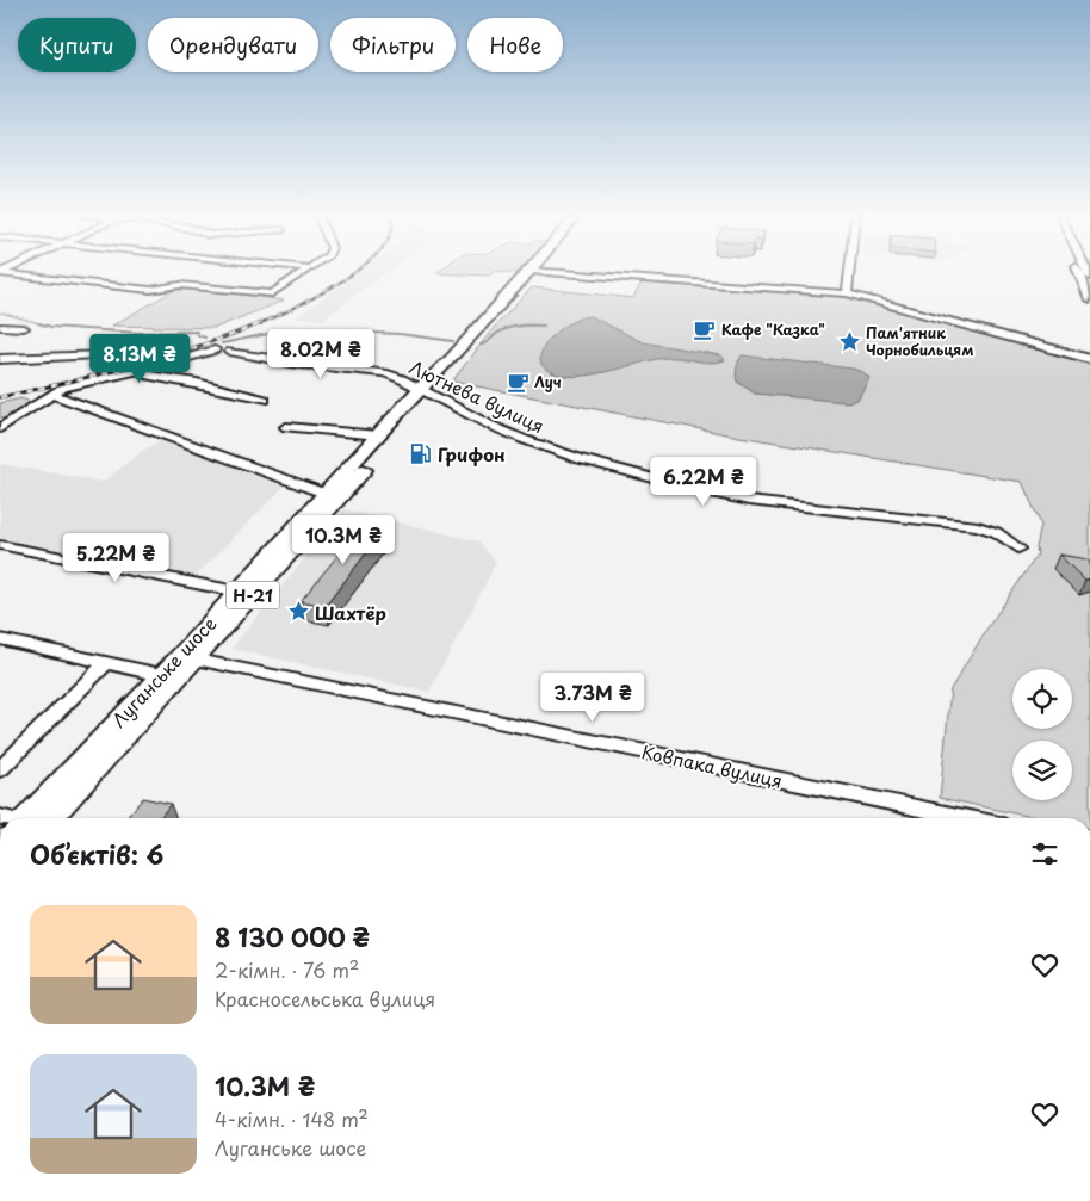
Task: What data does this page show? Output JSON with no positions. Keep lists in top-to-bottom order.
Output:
{
  "streets": {
    "main road": ["Н-21", "Луганське шосе"],
    "street": ["Лютнева вулиця", "Ковпака вулиця"]
  },
  "crossings": [
    ["Лютнева вулиця", "Луганське шосе"],
    ["Луганське шосе", "Ковпака вулиця"]
  ],
  "places": {
    "cafe": ["Кафе \"Казка\"", "Луч"],
    "place": ["Пам'ятник Чорнобильцям", "Шахтёр"],
    "fuel station": ["Грифон"]
  },
  "page": {
    "chip": [
      "Купити",
      "Орендувати",
      "Фільтри",
      "Нове"
    ],
    "price": [
      "8.02M ₴",
      "8.13M ₴",
      "6.22M ₴",
      "10.3M ₴",
      "5.22M ₴",
      "3.73M ₴"
    ],
    "heading": "Об’єктів: 6",
    "list": [
      {
        "name": "8 130 000 ₴",
        "note": "2-кімн. · 76 m² · Красносельська вулиця"
      },
      {
        "name": "10.3M ₴",
        "note": "4-кімн. · 148 m² · Луганське шосе"
      }
    ]
  }
}
